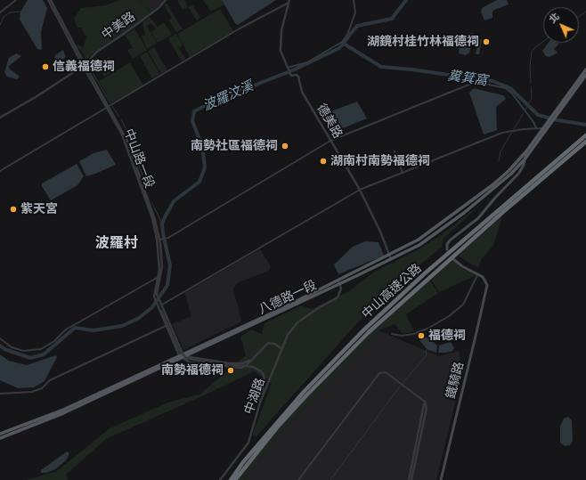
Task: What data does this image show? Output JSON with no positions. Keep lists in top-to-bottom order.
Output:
{
  "streets": {
    "highway": ["中山高速公路"],
    "main road": ["八德路一段", "鐵騎路"],
    "street": [
      "中美路",
      "德美路",
      "中山路一段",
      "中湖路"
    ]
  },
  "crossings": [
    ["中美路", "中山路一段"],
    ["德美路", "八德路一段"],
    ["八德路一段", "中湖路"]
  ],
  "districts": ["波羅村"],
  "water": ["糞箕窩", "波羅汶溪"],
  "places": [
    "湖鏡村桂竹林福德祠",
    "信義福德祠",
    "南勢社區福德祠",
    "湖南村南勢福德祠",
    "紫天宮",
    "福德祠",
    "南勢福德祠"
  ],
  "north": "top left"
}
